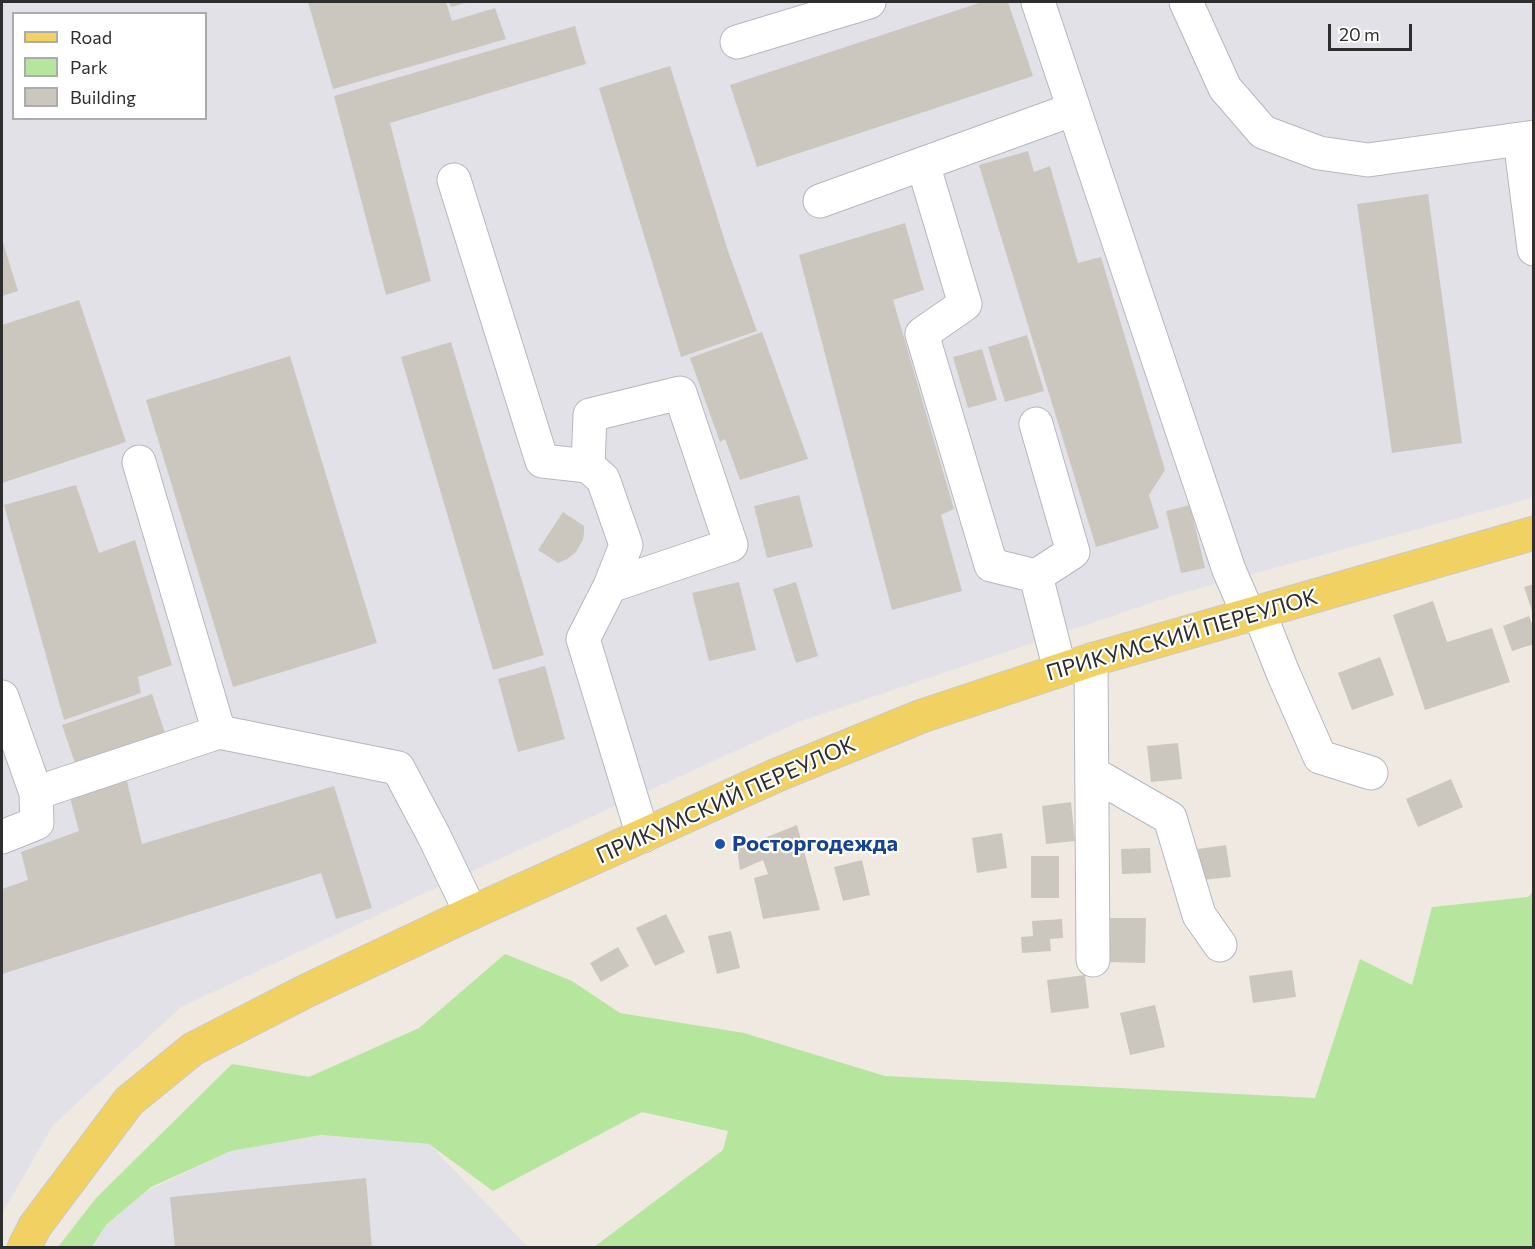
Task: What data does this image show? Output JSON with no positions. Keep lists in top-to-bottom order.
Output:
{
  "streets": {
    "main road": ["ПРИКУМСКИЙ ПЕРЕУЛОК"]
  },
  "places": ["Росторгодежда"],
  "legend": ["Road", "Park", "Building"],
  "scale_bar": "20 m"
}
